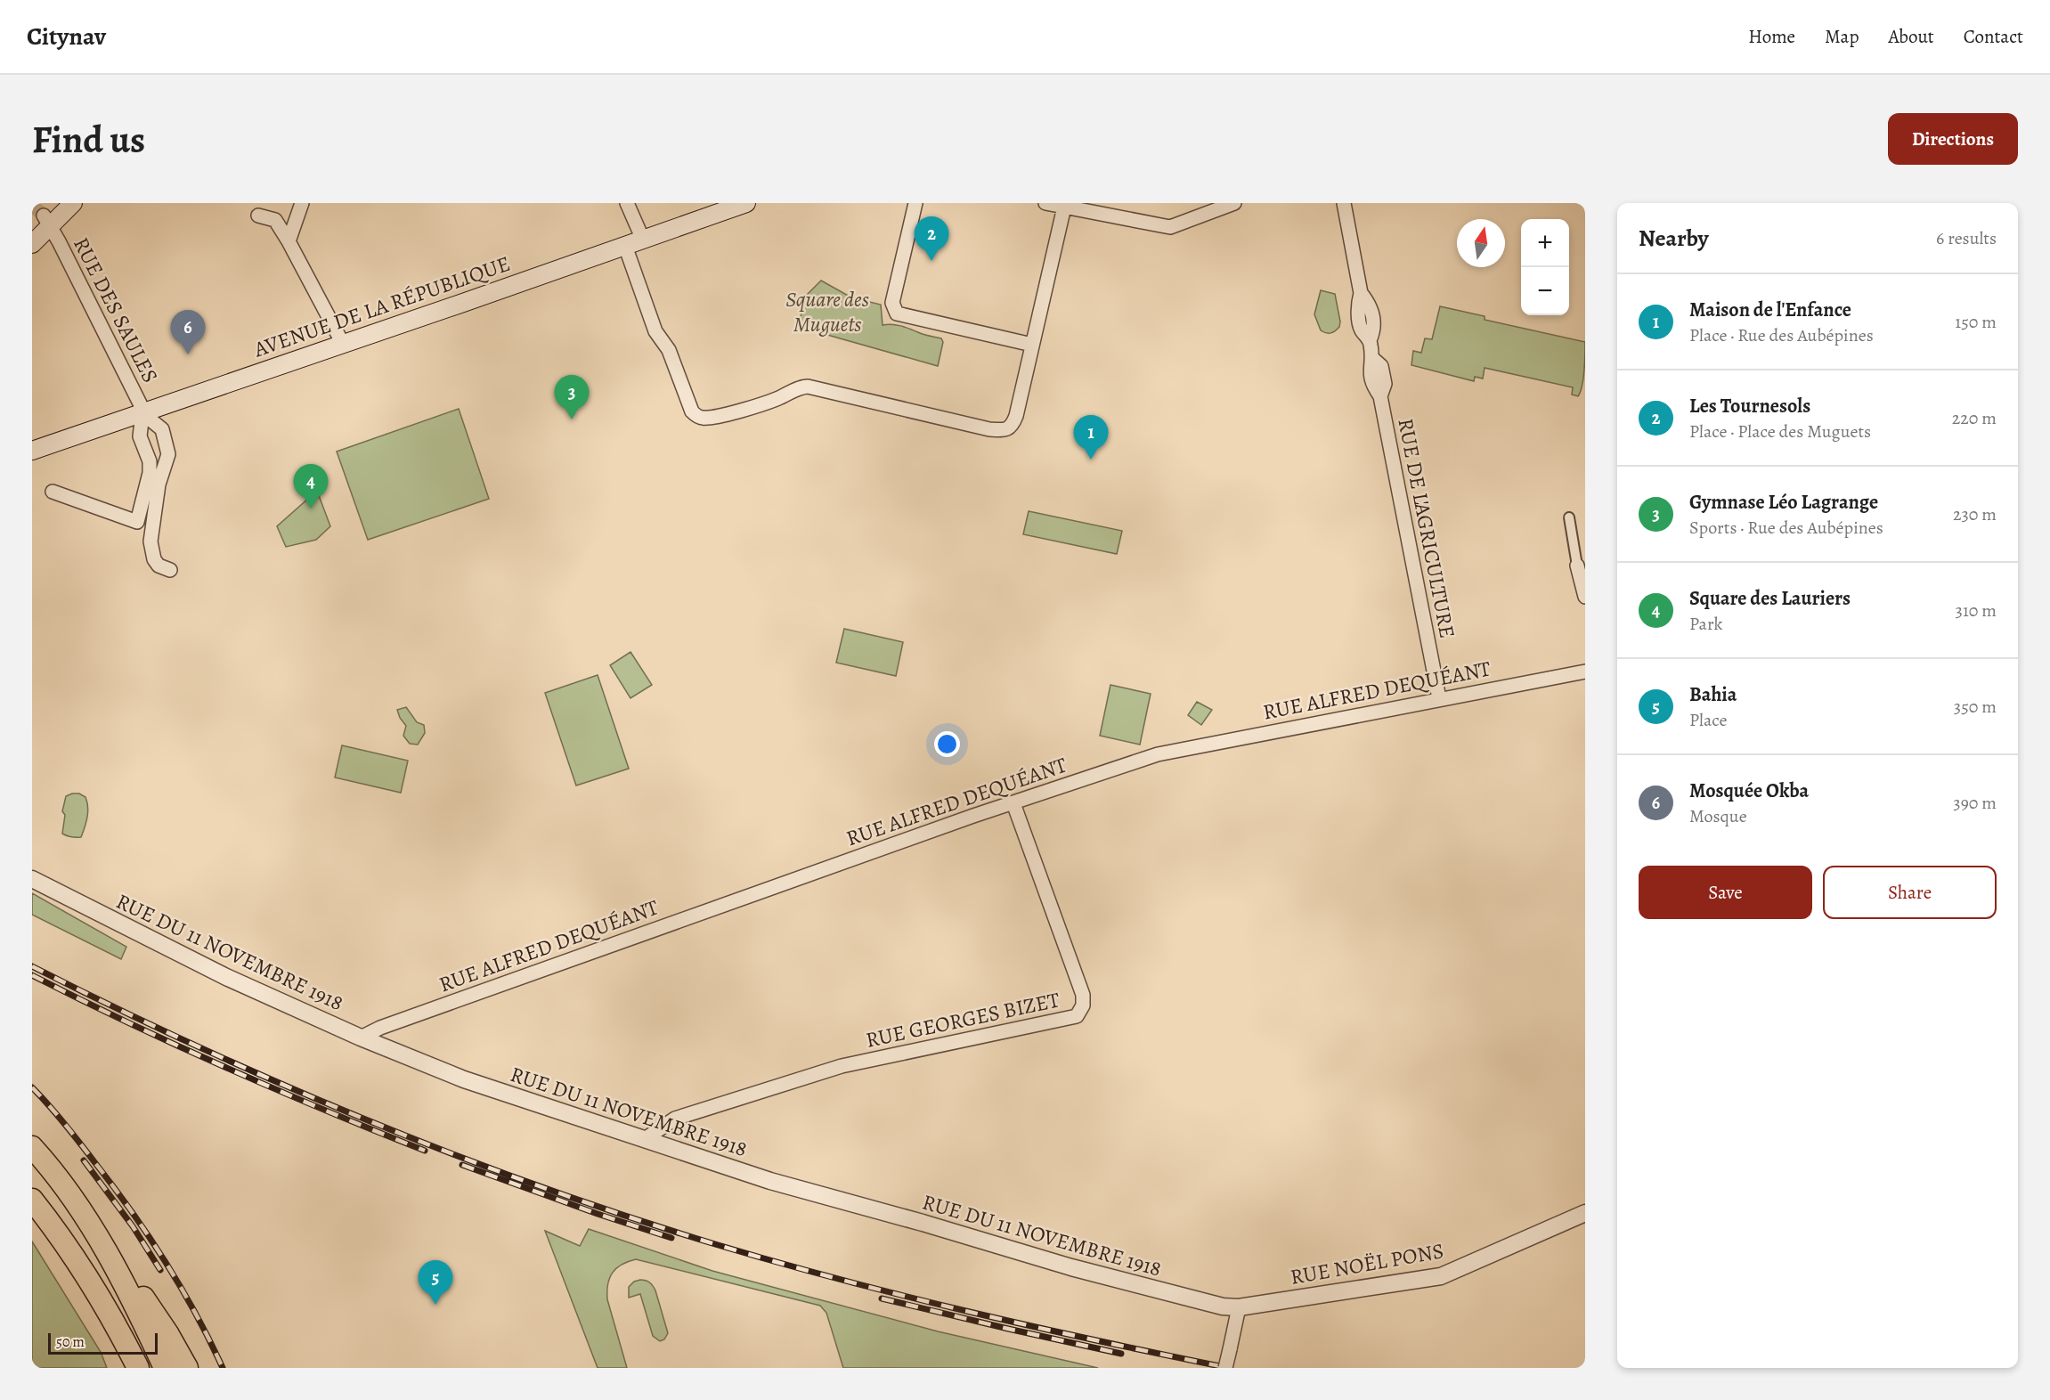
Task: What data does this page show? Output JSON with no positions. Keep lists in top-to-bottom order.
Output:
{
  "streets": {
    "main road": ["AVENUE DE LA RÉPUBLIQUE"],
    "street": [
      "RUE DES SAULES",
      "RUE DE L'AGRICULTURE",
      "RUE ALFRED DEQUÉANT",
      "RUE DU 11 NOVEMBRE 1918",
      "RUE GEORGES BIZET",
      "RUE NOËL PONS"
    ]
  },
  "crossings": [
    ["AVENUE DE LA RÉPUBLIQUE", "RUE DES SAULES"],
    ["RUE DE L'AGRICULTURE", "RUE ALFRED DEQUÉANT"],
    ["RUE ALFRED DEQUÉANT", "RUE DU 11 NOVEMBRE 1918"],
    ["RUE ALFRED DEQUÉANT", "RUE GEORGES BIZET"],
    ["RUE DU 11 NOVEMBRE 1918", "RUE GEORGES BIZET"],
    ["RUE DU 11 NOVEMBRE 1918", "RUE NOËL PONS"]
  ],
  "parks": ["Square des Muguets"],
  "scale_bar": "50 m",
  "north": "top",
  "page": {
    "header": "Citynav",
    "nav": [
      "Home",
      "Map",
      "About",
      "Contact"
    ],
    "buttons": [
      "Directions",
      ["Save", "Share"]
    ],
    "title": "Find us",
    "heading": ["Nearby", "6 results"],
    "pins": [
      "2",
      "6",
      "3",
      "1",
      "4",
      "5"
    ],
    "map_buttons": ["+", "−"],
    "list": [
      {
        "mark": "1",
        "name": "Maison de l'Enfance",
        "note": "Place · Rue des Aubépines",
        "value": "150 m"
      },
      {
        "mark": "2",
        "name": "Les Tournesols",
        "note": "Place · Place des Muguets",
        "value": "220 m"
      },
      {
        "mark": "3",
        "name": "Gymnase Léo Lagrange",
        "note": "Sports · Rue des Aubépines",
        "value": "230 m"
      },
      {
        "mark": "4",
        "name": "Square des Lauriers",
        "note": "Park",
        "value": "310 m"
      },
      {
        "mark": "5",
        "name": "Bahia",
        "note": "Place",
        "value": "350 m"
      },
      {
        "mark": "6",
        "name": "Mosquée Okba",
        "note": "Mosque",
        "value": "390 m"
      }
    ],
    "scale": "50 m"
  }
}
